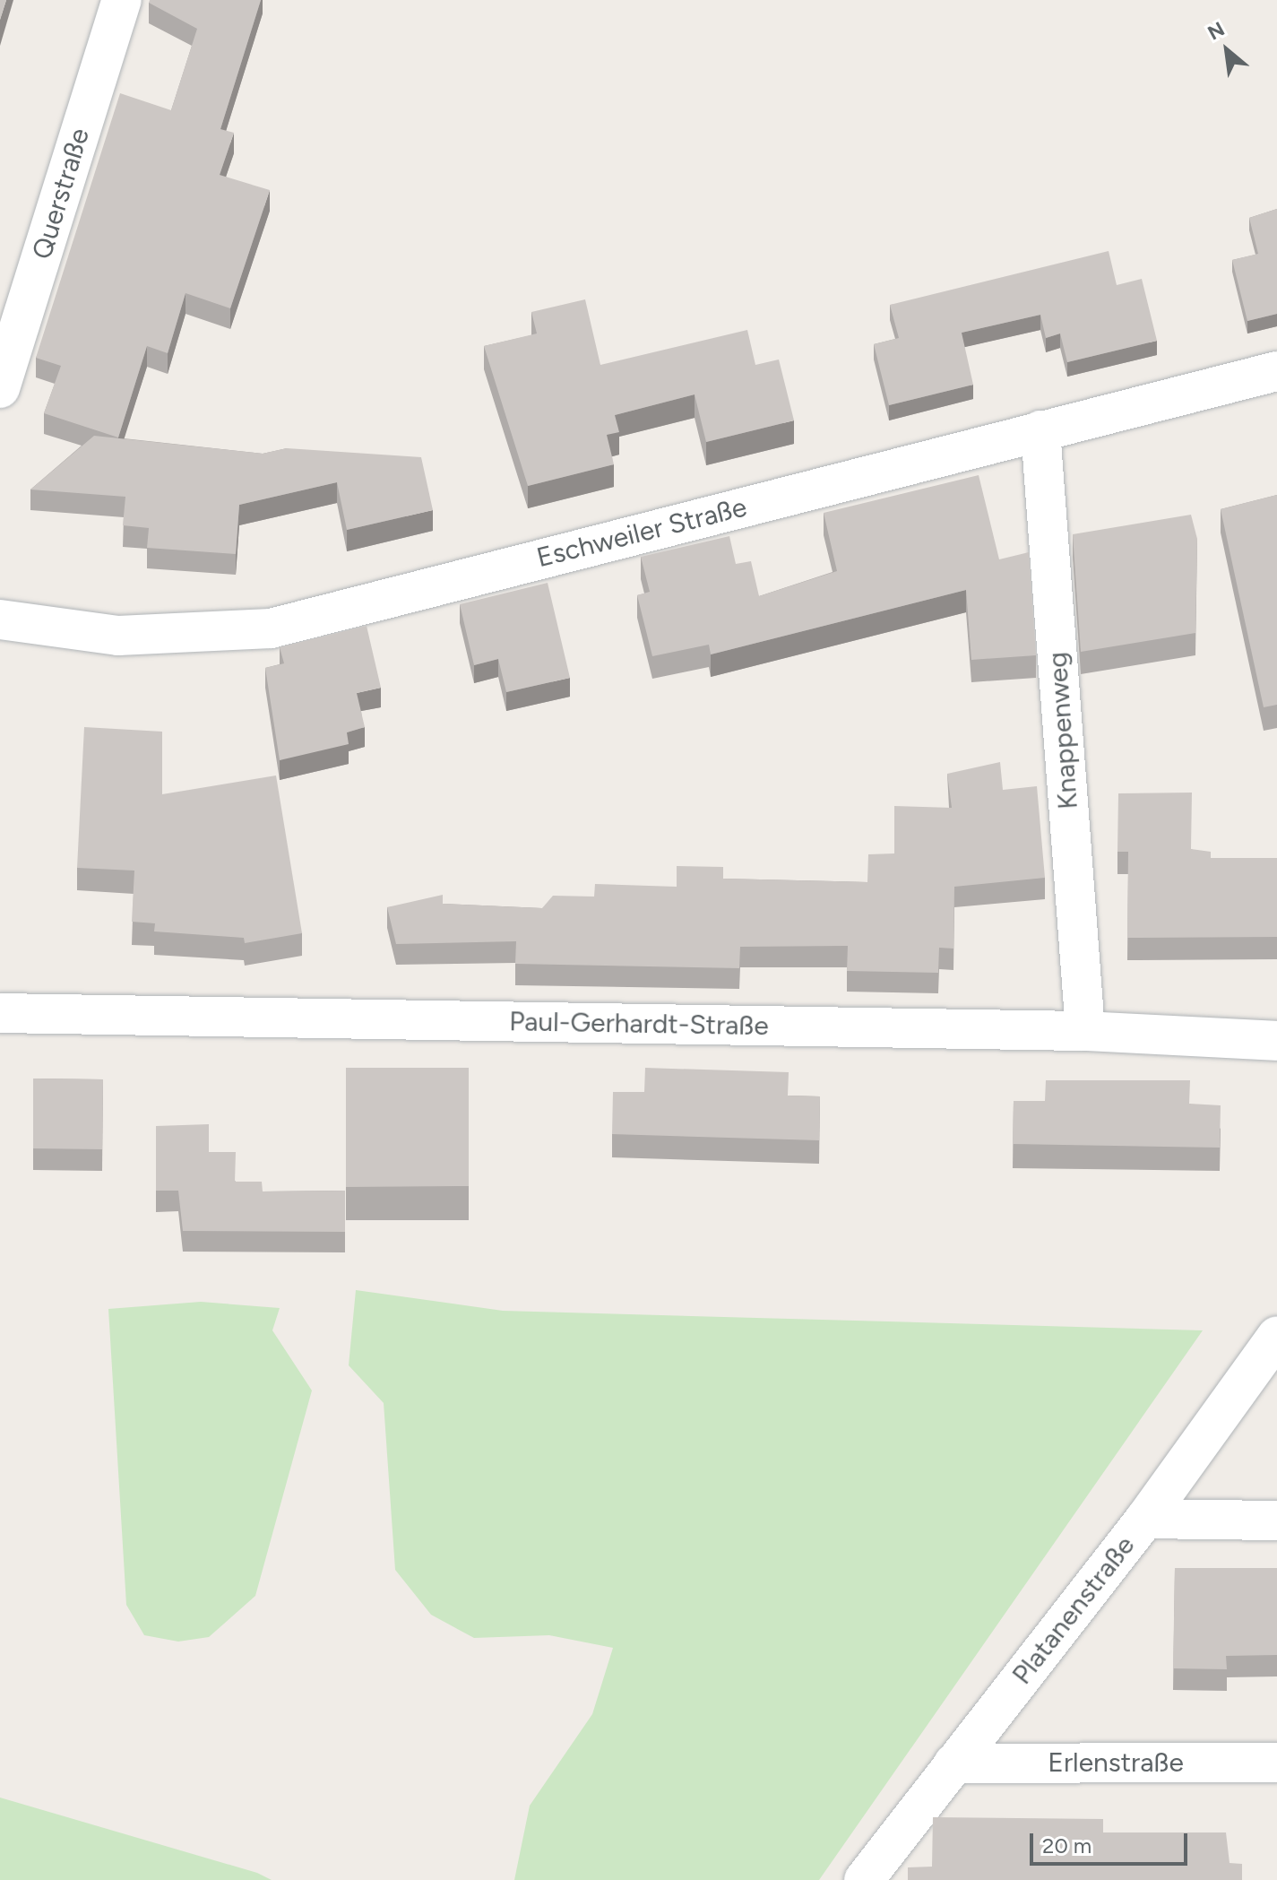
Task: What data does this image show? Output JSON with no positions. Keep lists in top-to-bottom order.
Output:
{
  "streets": {
    "street": [
      "Querstraße",
      "Eschweiler Straße",
      "Knappenweg",
      "Paul-Gerhardt-Straße",
      "Platanenstraße",
      "Erlenstraße"
    ]
  },
  "crossings": [
    ["Eschweiler Straße", "Knappenweg"],
    ["Knappenweg", "Paul-Gerhardt-Straße"],
    ["Platanenstraße", "Erlenstraße"]
  ],
  "scale_bar": "20 m",
  "north": "top left"
}
